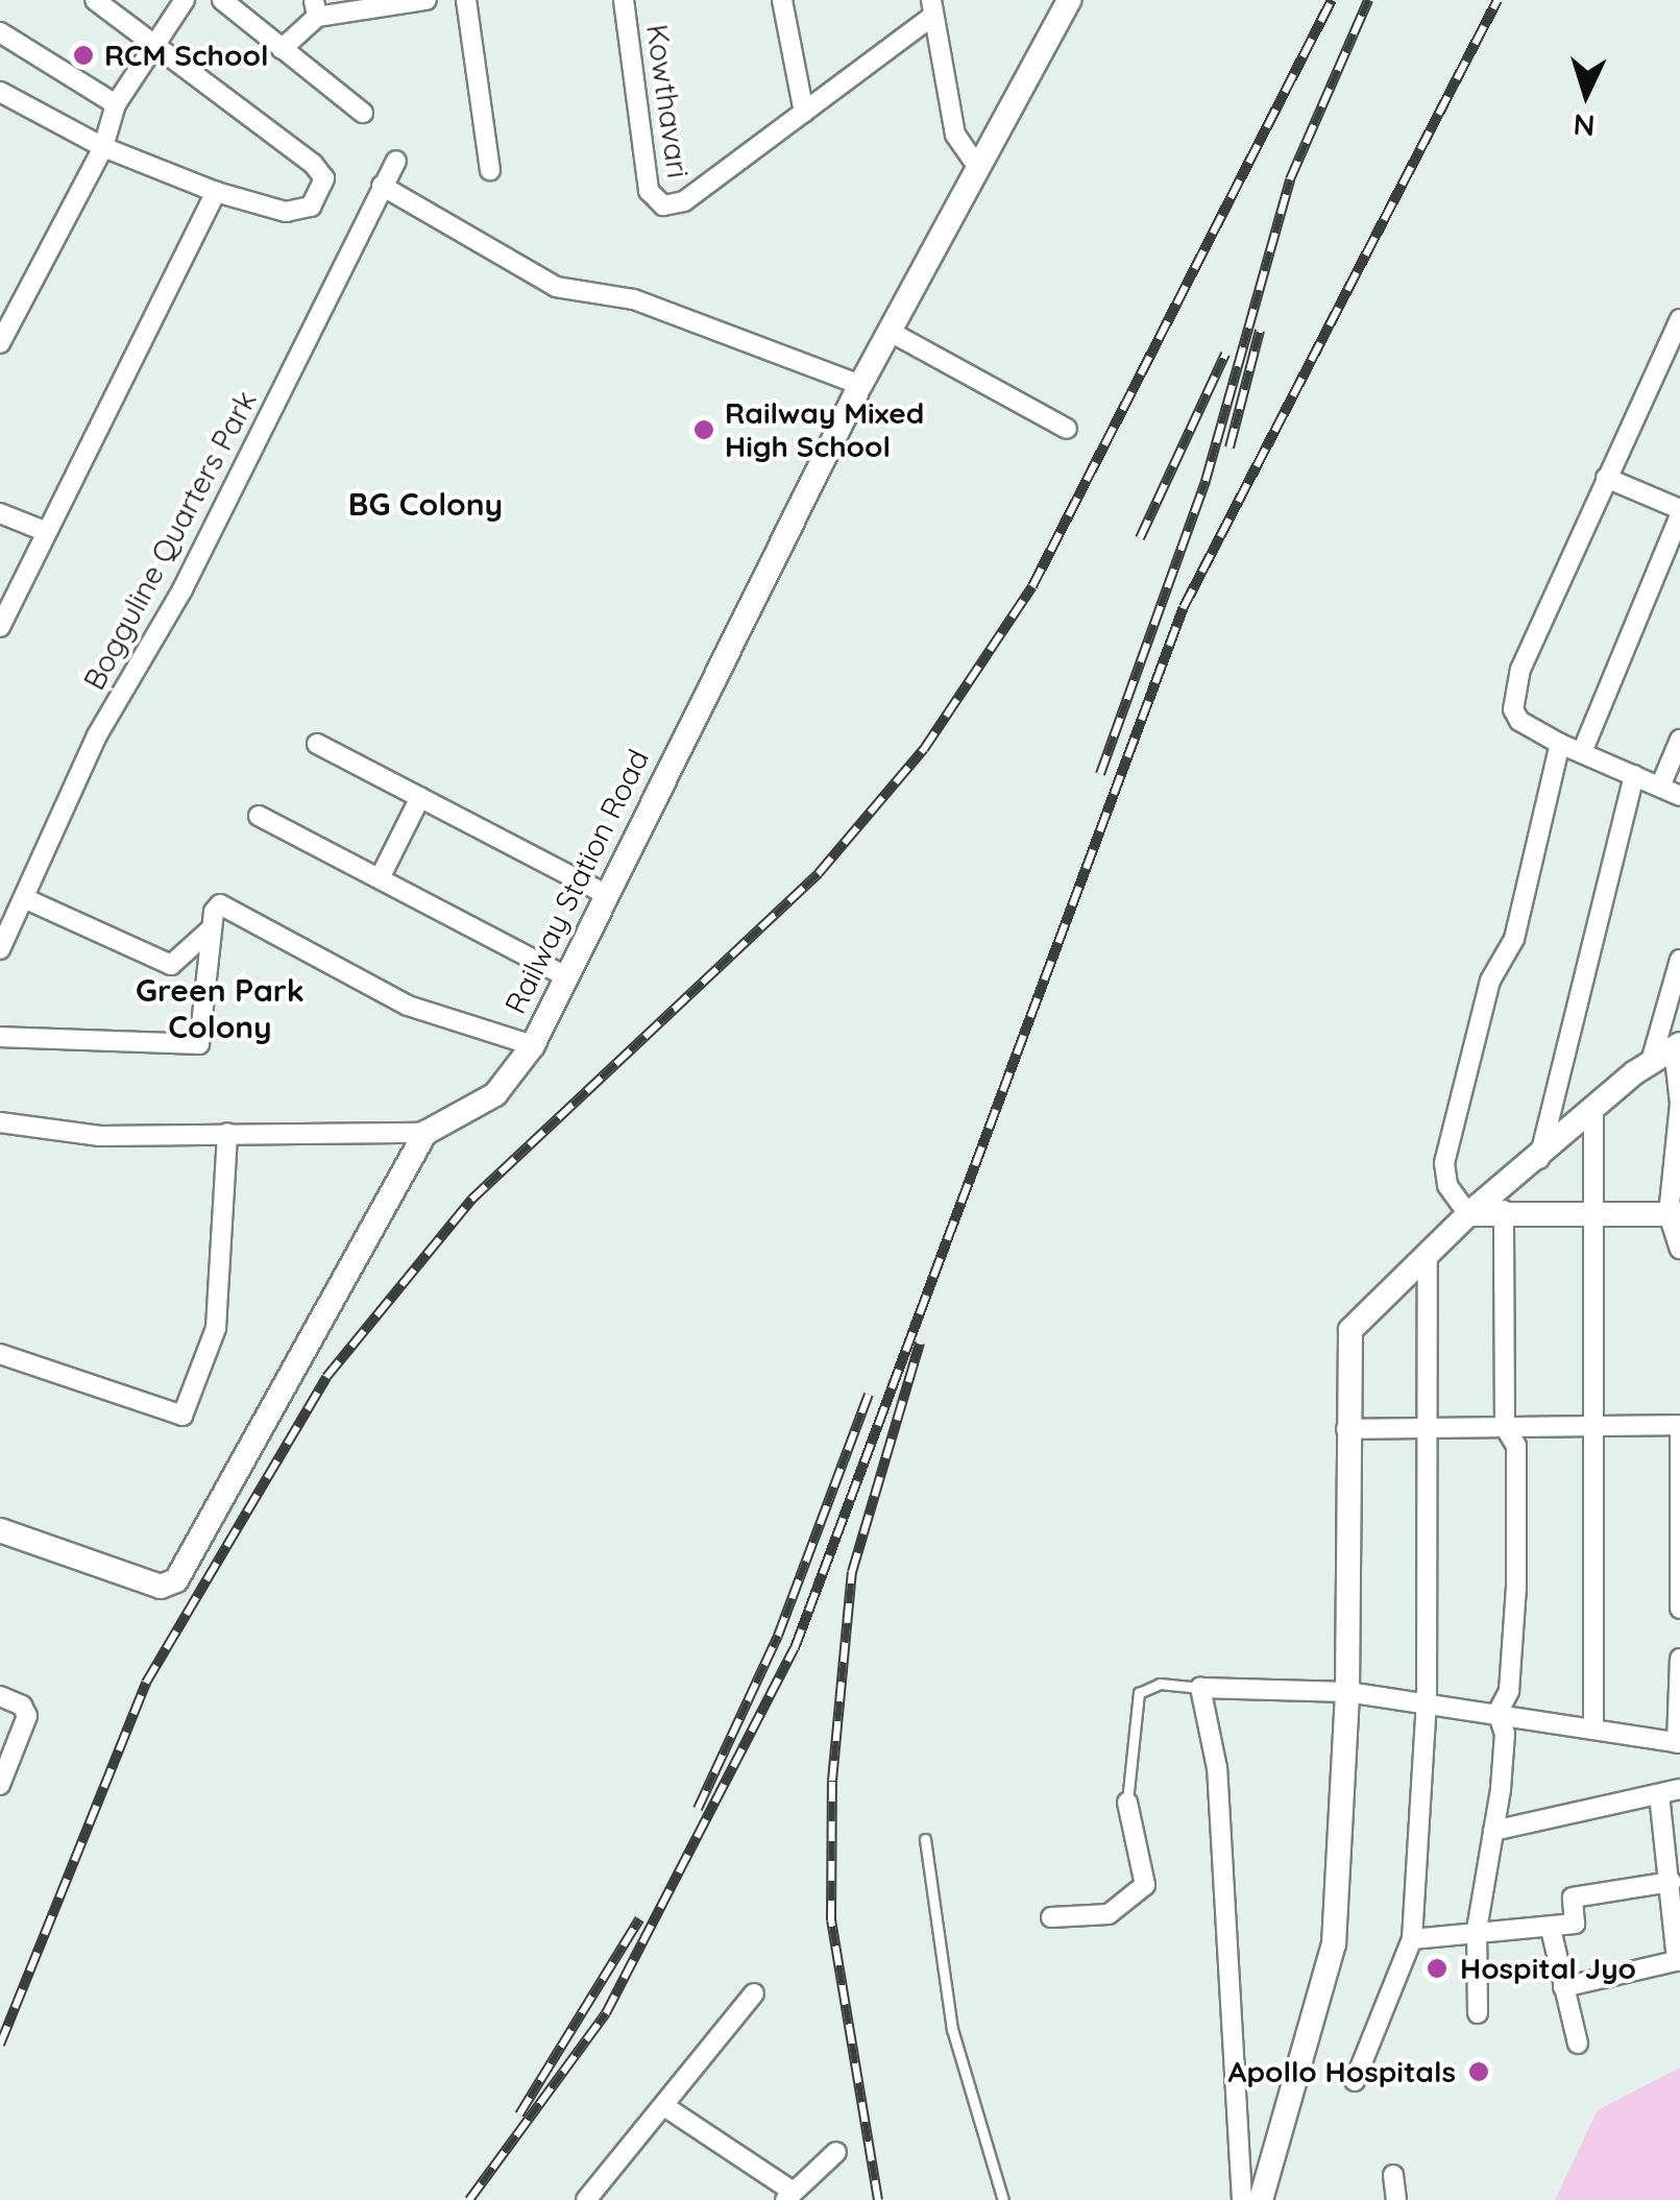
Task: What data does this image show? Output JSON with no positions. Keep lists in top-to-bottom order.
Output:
{
  "streets": {
    "street": ["Kowthavari", "Bogguline Quarters Park", "Railway Station Road"]
  },
  "districts": ["BG Colony", "Green Park Colony"],
  "places": [
    "RCM School",
    "Railway Mixed High School",
    "Hospital Jyo",
    "Apollo Hospitals"
  ],
  "north": "bottom"
}
